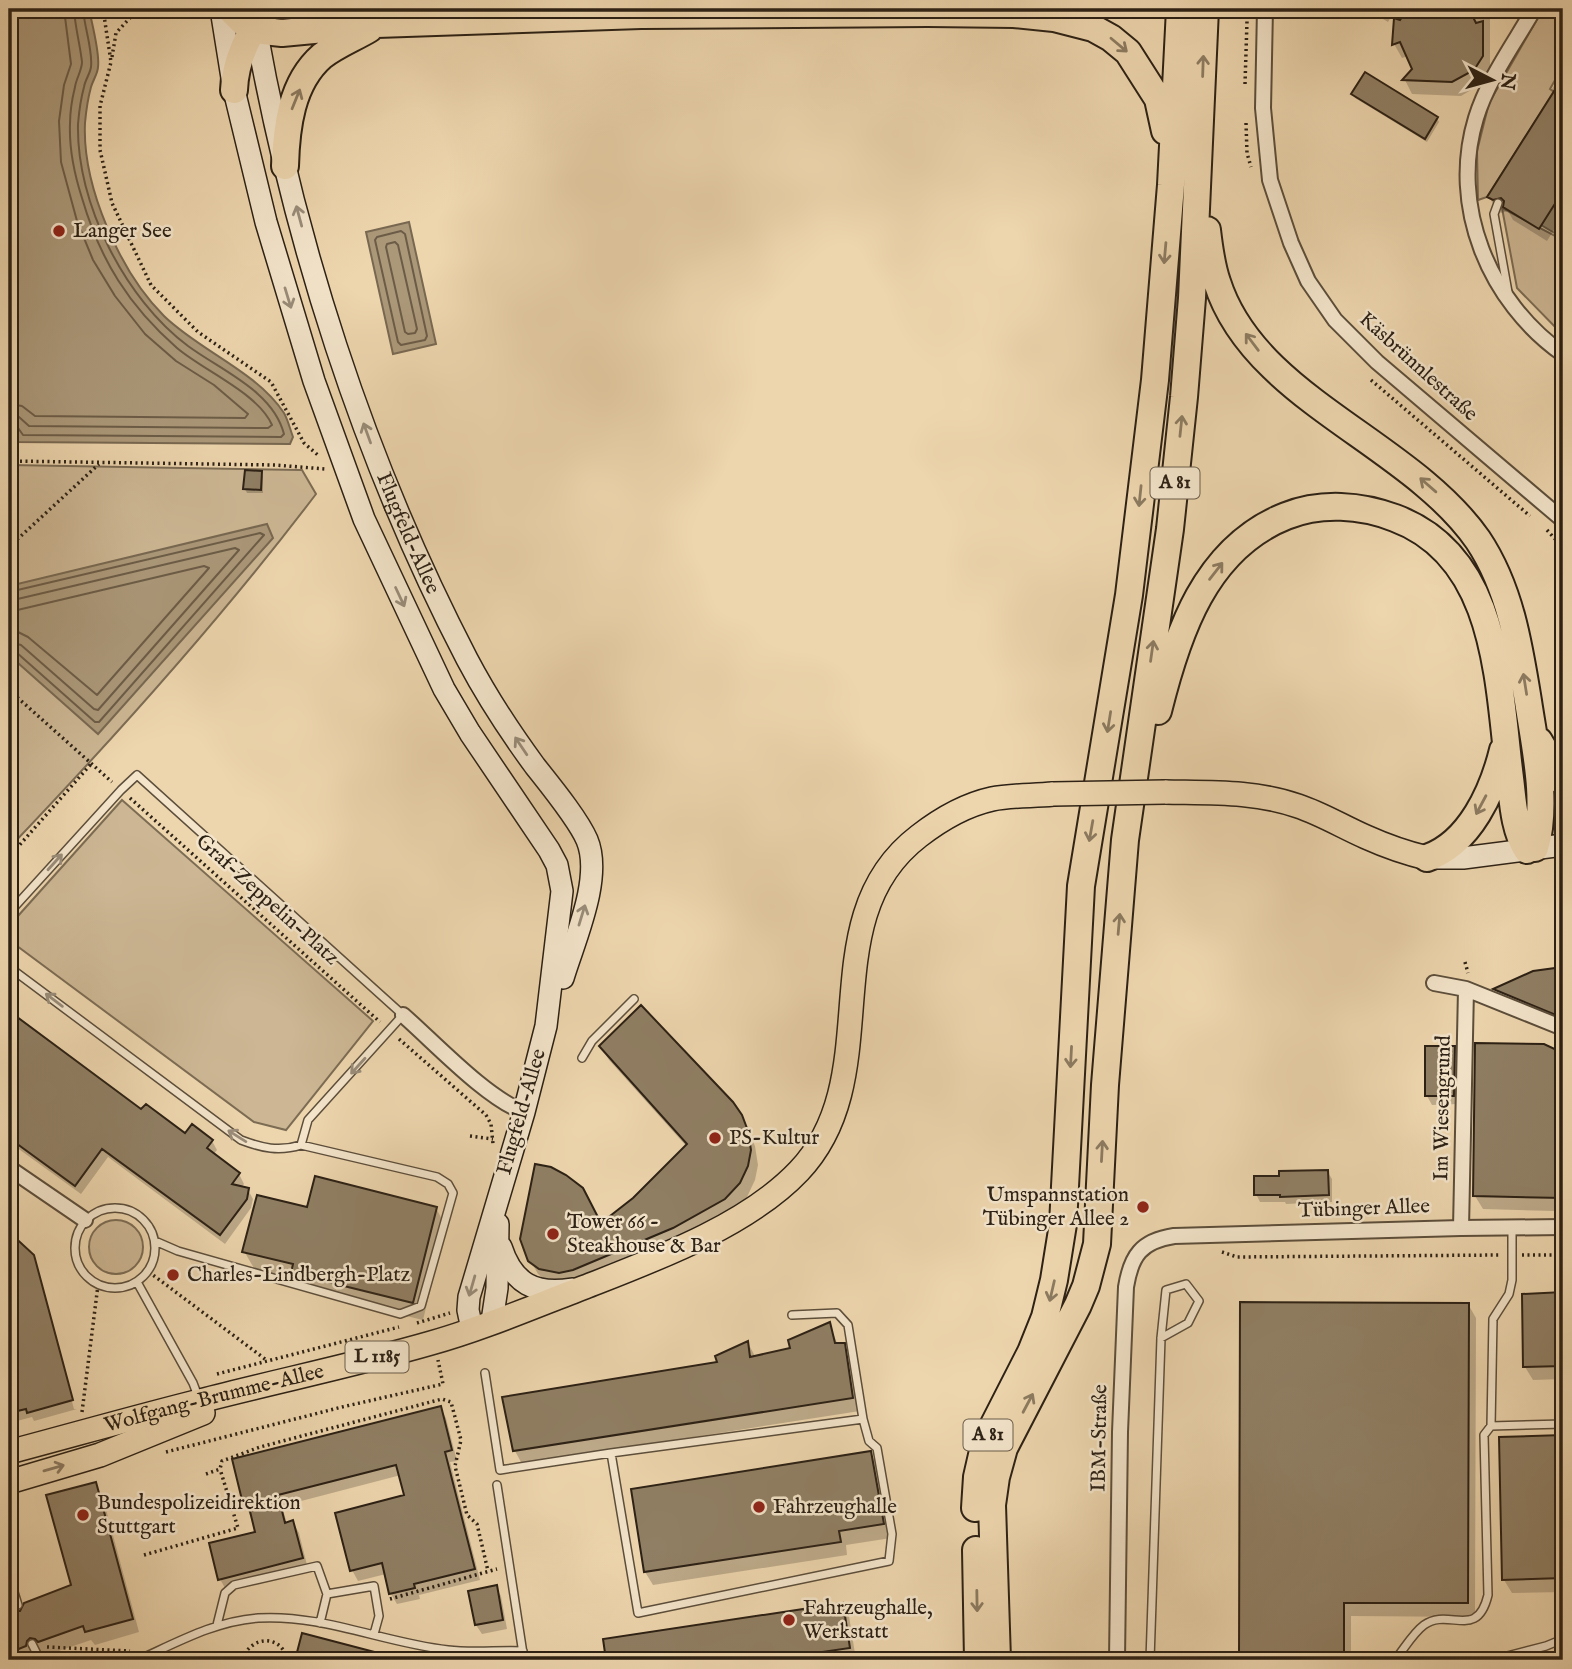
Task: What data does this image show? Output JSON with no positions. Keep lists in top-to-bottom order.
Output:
{
  "streets": {
    "highway": ["A 81"],
    "main road": ["Flugfeld-Allee", "L 1185", "Wolfgang-Brumme-Allee"],
    "street": [
      "Käsbrünnlestraße",
      "Im Wiesengrund",
      "Tübinger Allee",
      "IBM-Straße"
    ],
    "path": ["Graf-Zeppelin-Platz"]
  },
  "crossings": [
    ["Flugfeld-Allee", "Wolfgang-Brumme-Allee"],
    ["Im Wiesengrund", "Tübinger Allee"],
    ["Tübinger Allee", "IBM-Straße"]
  ],
  "places": [
    "Langer See",
    "PS-Kultur",
    "Umspannstation Tübinger Allee 2",
    "Tower 66 - Steakhouse & Bar",
    "Charles-Lindbergh-Platz",
    "Fahrzeughalle",
    "Bundespolizeidirektion Stuttgart",
    "Fahrzeughalle, Werkstatt"
  ],
  "north": "right"
}
